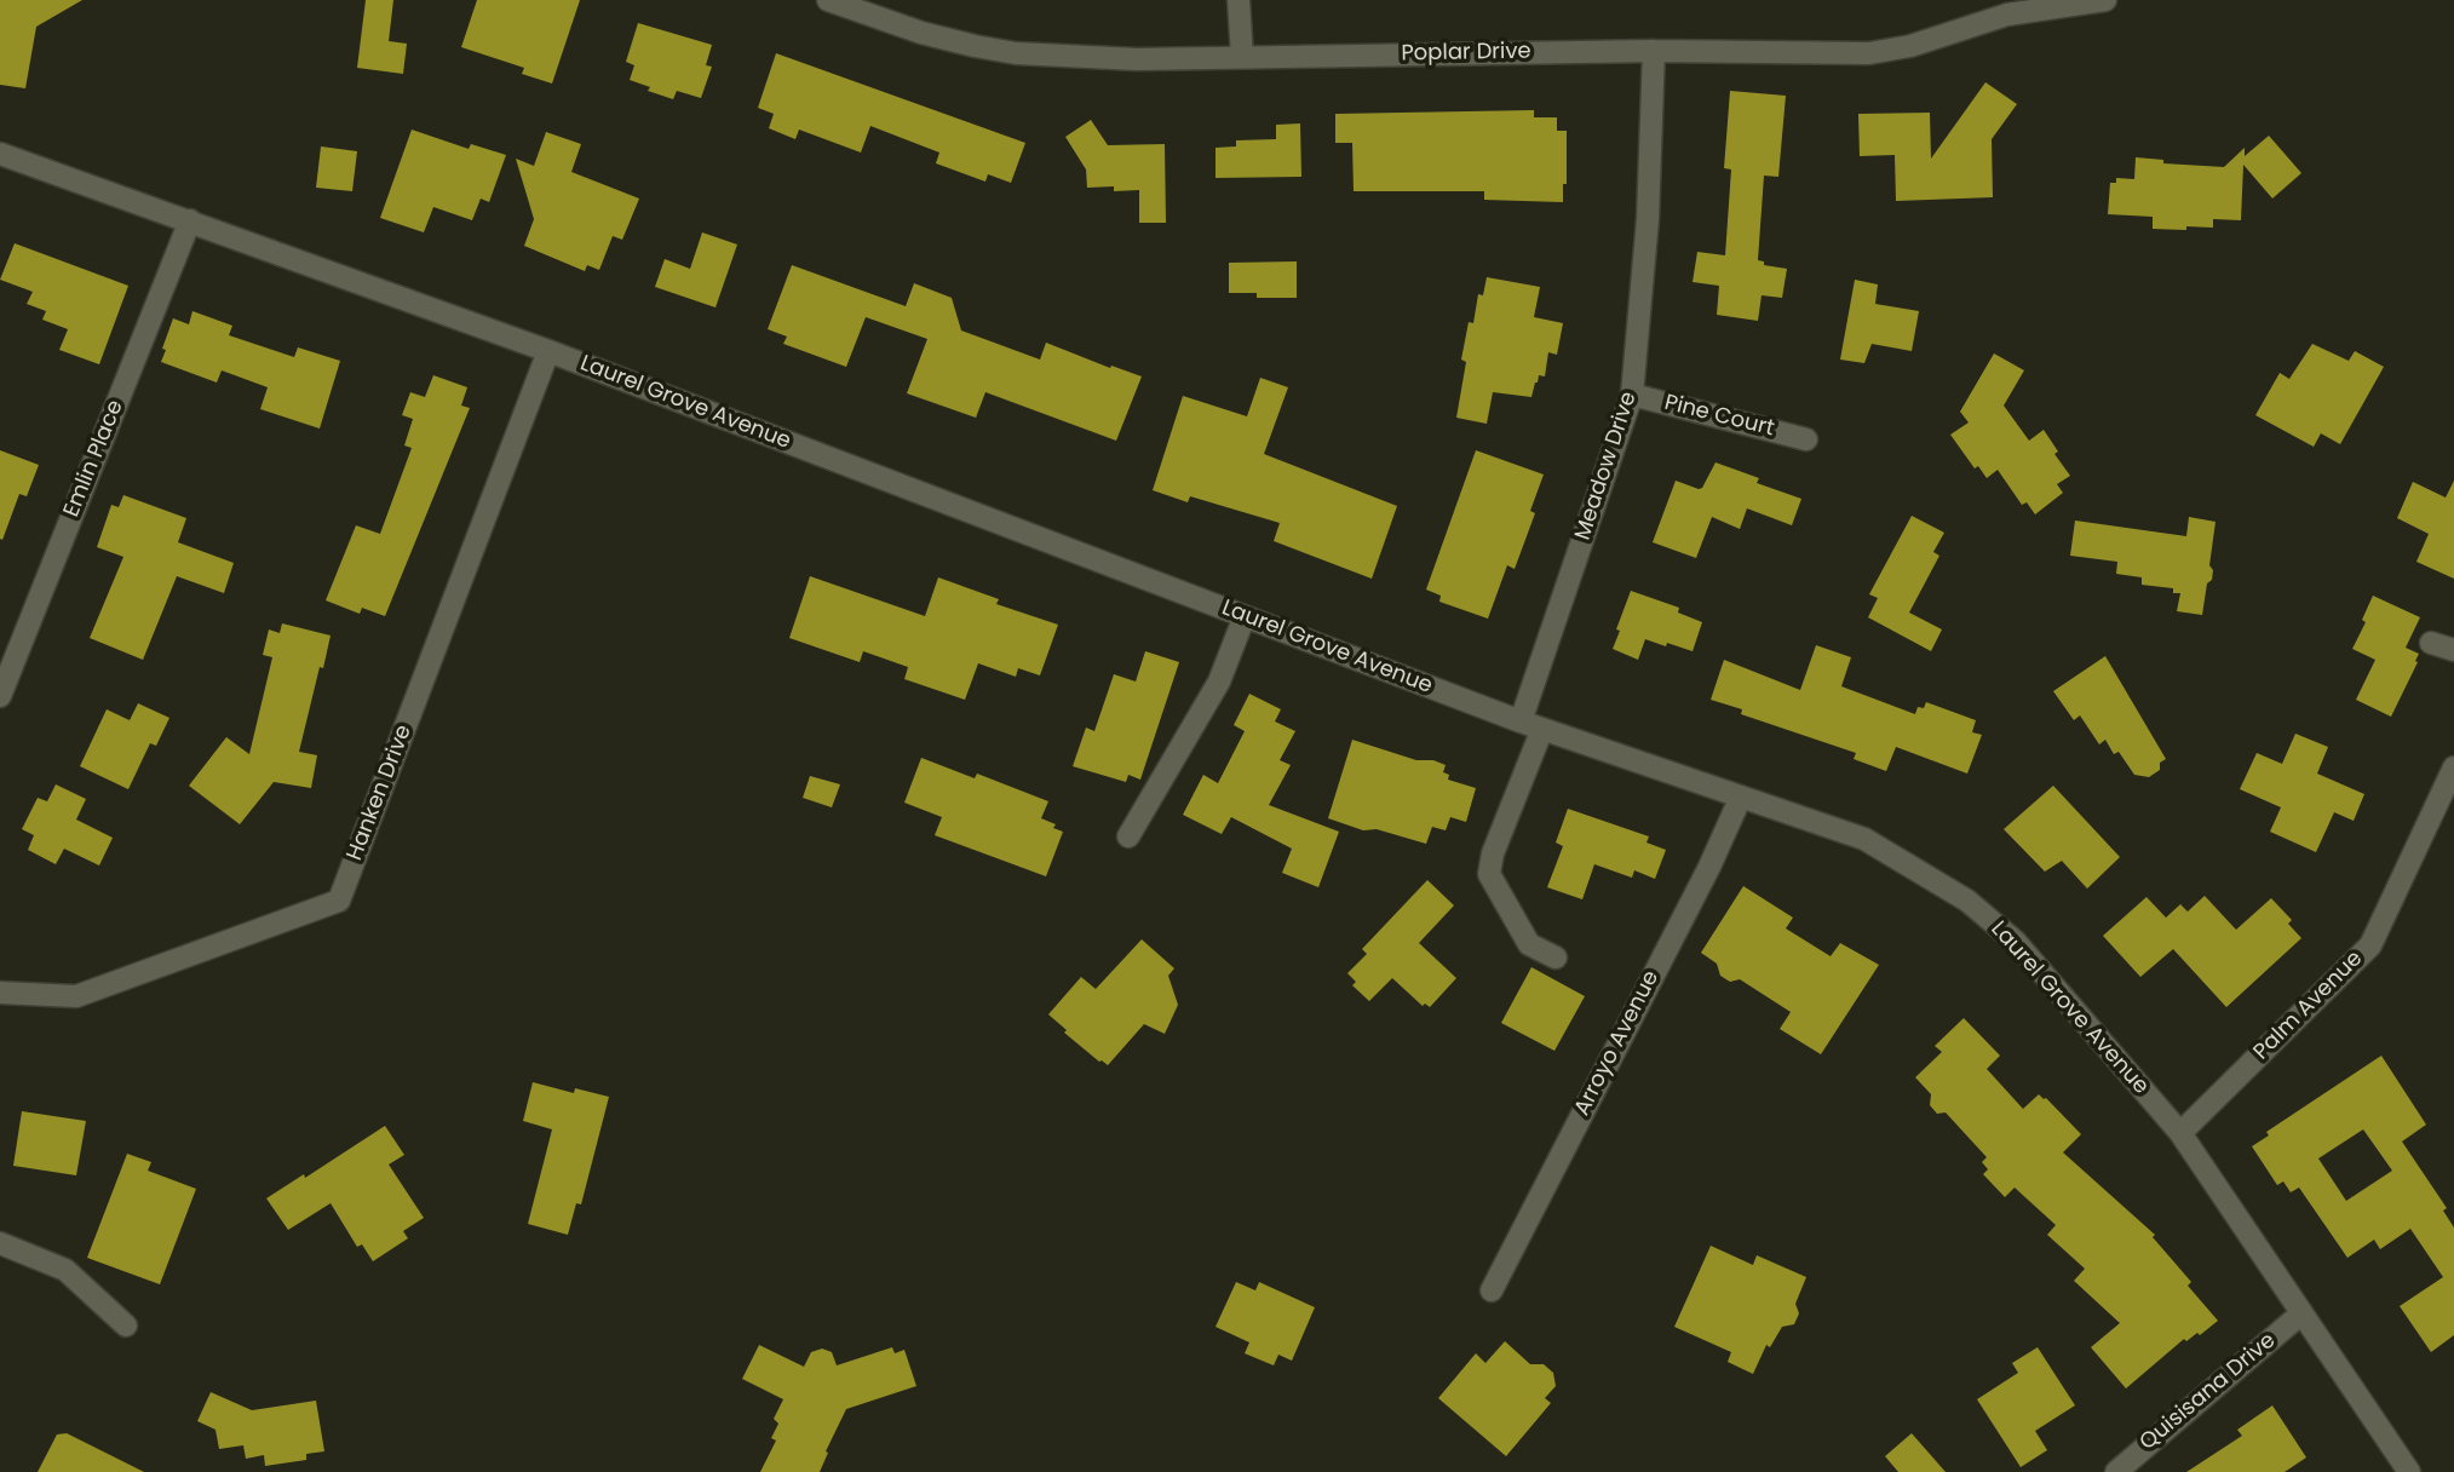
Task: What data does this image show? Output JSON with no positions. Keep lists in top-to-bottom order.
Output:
{
  "streets": {
    "street": [
      "Poplar Drive",
      "Laurel Grove Avenue",
      "Pine Court",
      "Emlin Place",
      "Meadow Drive",
      "Hanken Drive",
      "Palm Avenue",
      "Arroyo Avenue",
      "Quisisana Drive"
    ]
  },
  "crossings": [
    ["Poplar Drive", "Meadow Drive"],
    ["Laurel Grove Avenue", "Emlin Place"],
    ["Laurel Grove Avenue", "Meadow Drive"],
    ["Laurel Grove Avenue", "Hanken Drive"],
    ["Laurel Grove Avenue", "Palm Avenue"],
    ["Laurel Grove Avenue", "Arroyo Avenue"],
    ["Laurel Grove Avenue", "Quisisana Drive"],
    ["Pine Court", "Meadow Drive"]
  ]
}
